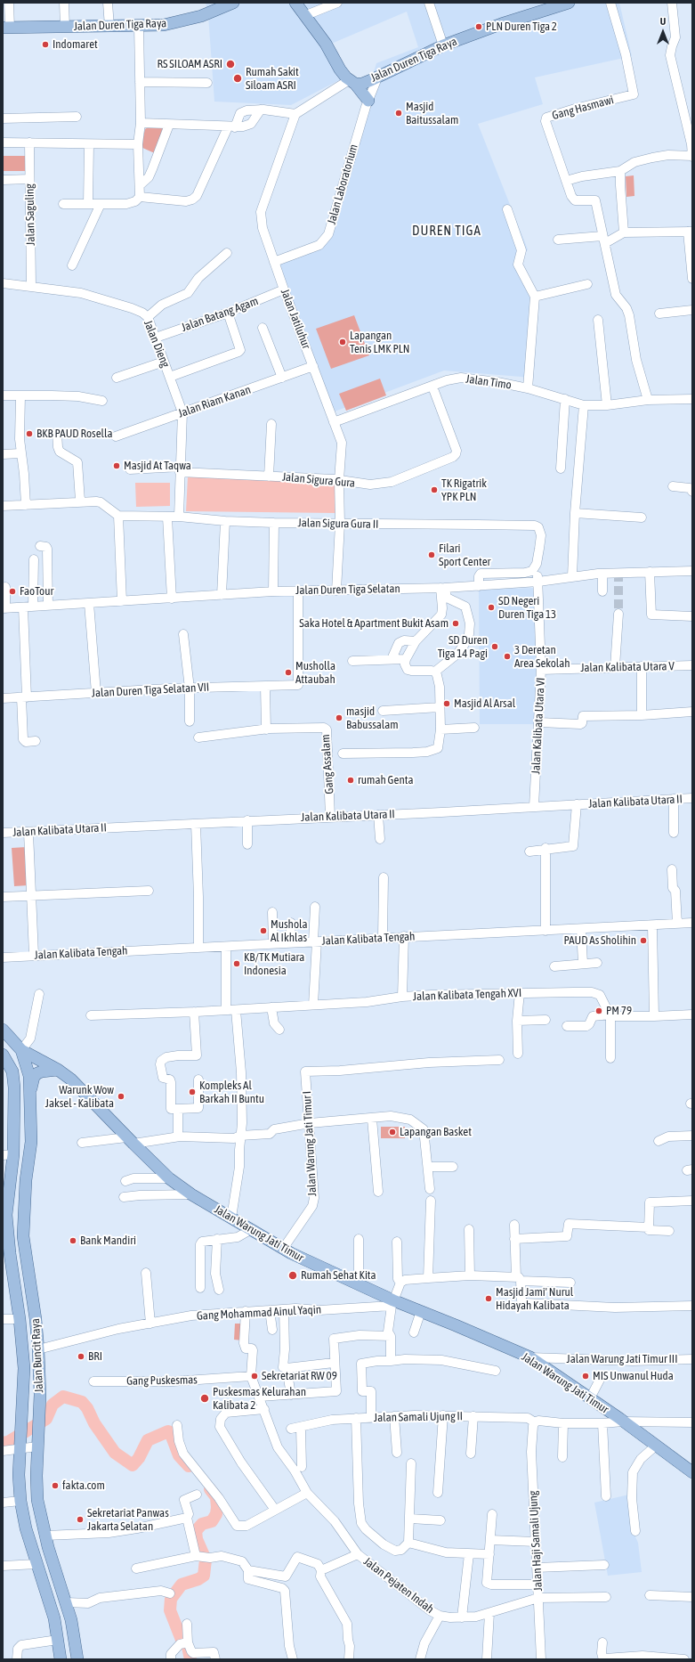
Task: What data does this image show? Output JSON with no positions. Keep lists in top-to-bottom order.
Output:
{
  "streets": {
    "main road": ["Jalan Duren Tiga Raya", "Jalan Warung Jati Timur", "Jalan Buncit Raya"],
    "street": [
      "Gang Hasmawi",
      "Jalan Laboratorium",
      "Jalan Saguling",
      "Jalan Batang Agam",
      "Jalan Jatiluhur",
      "Jalan Dieng",
      "Jalan Timo",
      "Jalan Riam Kanan",
      "Jalan Sigura Gura",
      "Jalan Sigura Gura II",
      "Jalan Duren Tiga Selatan",
      "Jalan Kalibata Utara V",
      "Jalan Duren Tiga Selatan VII",
      "Jalan Kalibata Utara VI",
      "Gang Assalam",
      "Jalan Kalibata Utara II",
      "Jalan Kalibata Tengah",
      "Jalan Kalibata Tengah XVI",
      "Jalan Warung Jati Timur I",
      "Gang Mohammad Ainul Yaqin",
      "Jalan Warung Jati Timur III",
      "Gang Puskesmas",
      "Jalan Samali Ujung II",
      "Jalan Haji Samali Ujung",
      "Jalan Pejaten Indah"
    ]
  },
  "crossings": [
    ["Jalan Duren Tiga Raya", "Jalan Laboratorium"],
    ["Jalan Laboratorium", "Jalan Jatiluhur"],
    ["Jalan Saguling", "Jalan Dieng"],
    ["Jalan Batang Agam", "Jalan Jatiluhur"],
    ["Jalan Batang Agam", "Jalan Dieng"],
    ["Jalan Jatiluhur", "Jalan Timo"],
    ["Jalan Jatiluhur", "Jalan Riam Kanan"],
    ["Jalan Jatiluhur", "Jalan Sigura Gura"],
    ["Jalan Jatiluhur", "Jalan Sigura Gura II"],
    ["Jalan Jatiluhur", "Jalan Duren Tiga Selatan"],
    ["Jalan Dieng", "Jalan Riam Kanan"],
    ["Jalan Dieng", "Jalan Sigura Gura"],
    ["Jalan Dieng", "Jalan Sigura Gura II"],
    ["Jalan Timo", "Jalan Sigura Gura"],
    ["Jalan Sigura Gura II", "Jalan Duren Tiga Selatan"],
    ["Jalan Sigura Gura II", "Jalan Kalibata Utara VI"],
    ["Jalan Duren Tiga Selatan", "Jalan Duren Tiga Selatan VII"],
    ["Jalan Duren Tiga Selatan", "Jalan Kalibata Utara VI"],
    ["Jalan Kalibata Utara V", "Jalan Kalibata Utara VI"],
    ["Jalan Kalibata Utara VI", "Jalan Kalibata Utara II"],
    ["Gang Assalam", "Jalan Kalibata Utara II"],
    ["Jalan Kalibata Tengah", "Jalan Kalibata Tengah XVI"],
    ["Jalan Warung Jati Timur I", "Jalan Warung Jati Timur"],
    ["Jalan Warung Jati Timur", "Gang Mohammad Ainul Yaqin"],
    ["Jalan Warung Jati Timur", "Jalan Buncit Raya"],
    ["Jalan Warung Jati Timur", "Jalan Warung Jati Timur III"],
    ["Jalan Warung Jati Timur", "Jalan Samali Ujung II"],
    ["Gang Mohammad Ainul Yaqin", "Jalan Buncit Raya"],
    ["Gang Puskesmas", "Jalan Pejaten Indah"],
    ["Jalan Samali Ujung II", "Jalan Haji Samali Ujung"],
    ["Jalan Haji Samali Ujung", "Jalan Pejaten Indah"]
  ],
  "districts": ["DUREN TIGA"],
  "places": [
    "PLN Duren Tiga 2",
    "Indomaret",
    "RS SILOAM ASRI",
    "Rumah Sakit Siloam ASRI",
    "Masjid Baitussalam",
    "Lapangan Tenis LMK PLN",
    "BKB PAUD Rosella",
    "Masjid At Taqwa",
    "TK Rigatrik YPK PLN",
    "Filari Sport Center",
    "FaoTour",
    "SD Negeri Duren Tiga 13",
    "Saka Hotel & Apartment Bukit Asam",
    "SD Duren Tiga 14 Pagi",
    "3 Deretan Area Sekolah",
    "Musholla Attaubah",
    "Masjid Al Arsal",
    "masjid Babussalam",
    "rumah Genta",
    "Mushola Al Ikhlas",
    "PAUD As Sholihin",
    "KB/TK Mutiara Indonesia",
    "PM 79",
    "Kompleks Al Barkah II Buntu",
    "Warunk Wow Jaksel - Kalibata",
    "Lapangan Basket",
    "Bank Mandiri",
    "Rumah Sehat Kita",
    "Masjid Jami' Nurul Hidayah Kalibata",
    "BRI",
    "Sekretariat RW 09",
    "MIS Unwanul Huda",
    "Puskesmas Kelurahan Kalibata 2",
    "fakta.com",
    "Sekretariat Panwas Jakarta Selatan"
  ],
  "north": "top"
}
